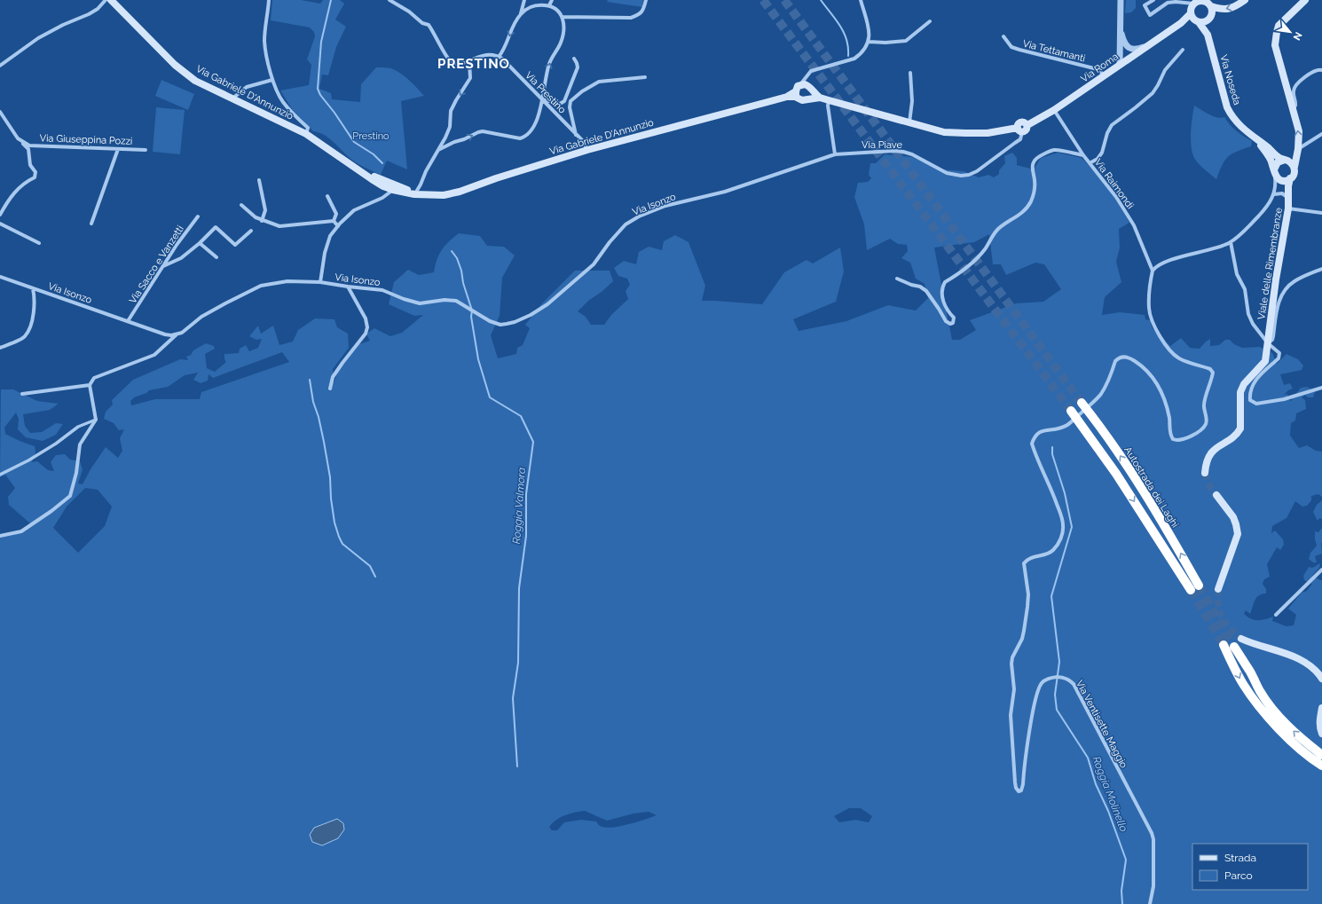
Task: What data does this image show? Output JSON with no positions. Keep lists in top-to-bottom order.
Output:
{
  "streets": {
    "highway": ["Autostrada dei Laghi"],
    "main road": [
      "Via Roma",
      "Via Noseda",
      "Via Gabriele D'Annunzio",
      "Viale delle Rimembranze"
    ],
    "street": [
      "Via Tettamanti",
      "Via Prestino",
      "Via Giuseppina Pozzi",
      "Via Piave",
      "Via Raimondi",
      "Via Isonzo",
      "Via Sacco e Vanzetti",
      "Via Ventisette Maggio"
    ]
  },
  "crossings": [
    ["Via Tettamanti", "Via Roma"],
    ["Via Roma", "Via Noseda"],
    ["Via Roma", "Via Piave"],
    ["Via Roma", "Via Raimondi"],
    ["Via Noseda", "Viale delle Rimembranze"],
    ["Via Gabriele D'Annunzio", "Via Prestino"],
    ["Via Piave", "Via Isonzo"],
    ["Via Raimondi", "Via Ventisette Maggio"],
    ["Via Isonzo", "Via Sacco e Vanzetti"]
  ],
  "districts": ["PRESTINO"],
  "water": ["Roggia Valmora", "Roggia Molinello"],
  "parks": ["Prestino"],
  "legend": ["Strada", "Parco"],
  "north": "bottom right"
}
